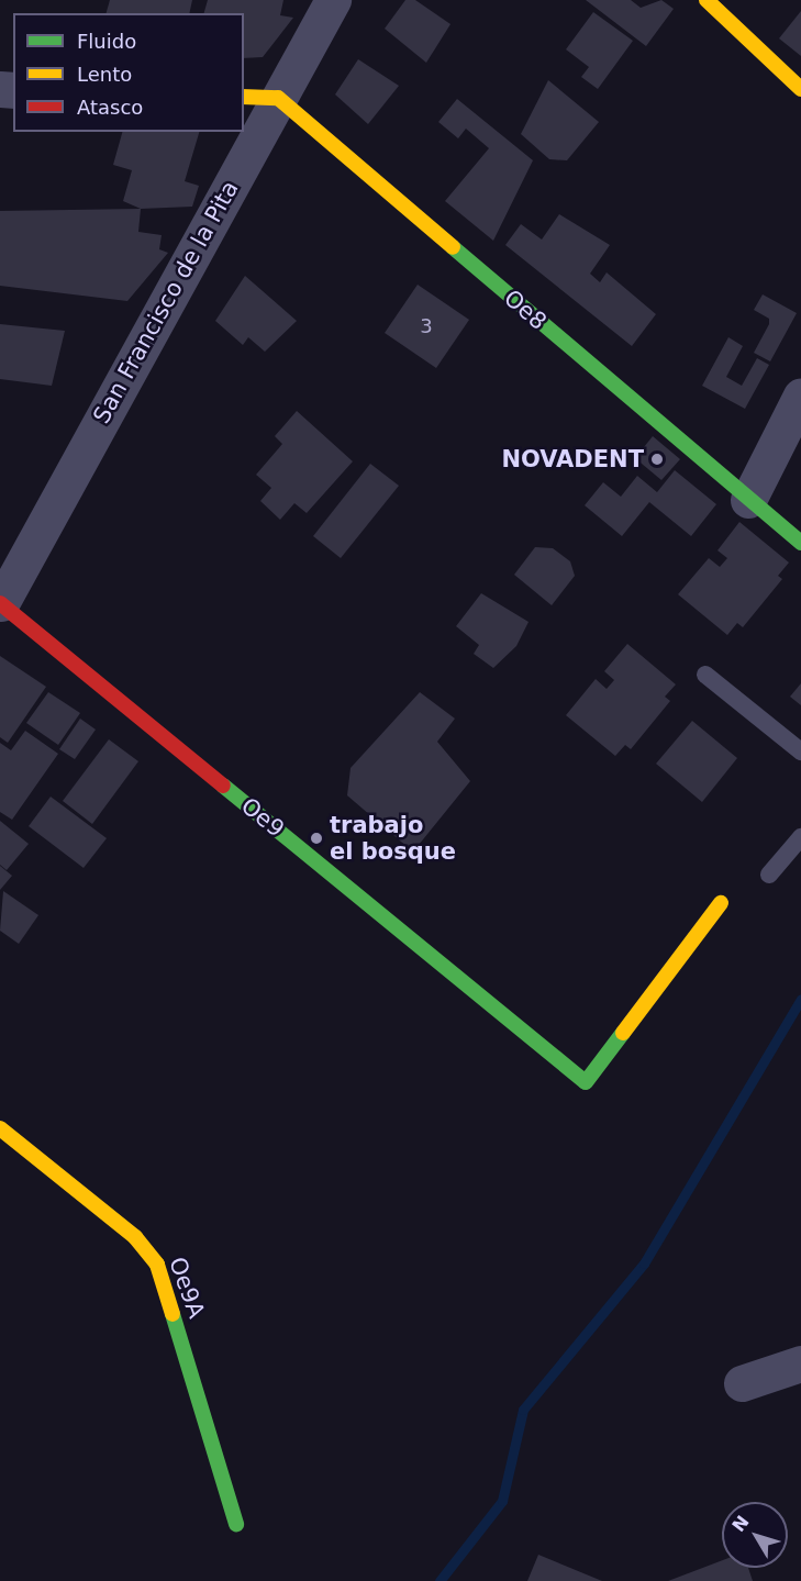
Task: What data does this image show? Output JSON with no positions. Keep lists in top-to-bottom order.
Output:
{
  "streets": {
    "street": [
      "San Francisco de la Pita",
      "Oe8",
      "Oe9",
      "Oe9A"
    ]
  },
  "crossings": [
    ["San Francisco de la Pita", "Oe8"],
    ["San Francisco de la Pita", "Oe9"]
  ],
  "places": ["NOVADENT", "trabajo el bosque"],
  "house_numbers": ["3"],
  "legend": ["Fluido", "Lento", "Atasco"],
  "north": "top left"
}
